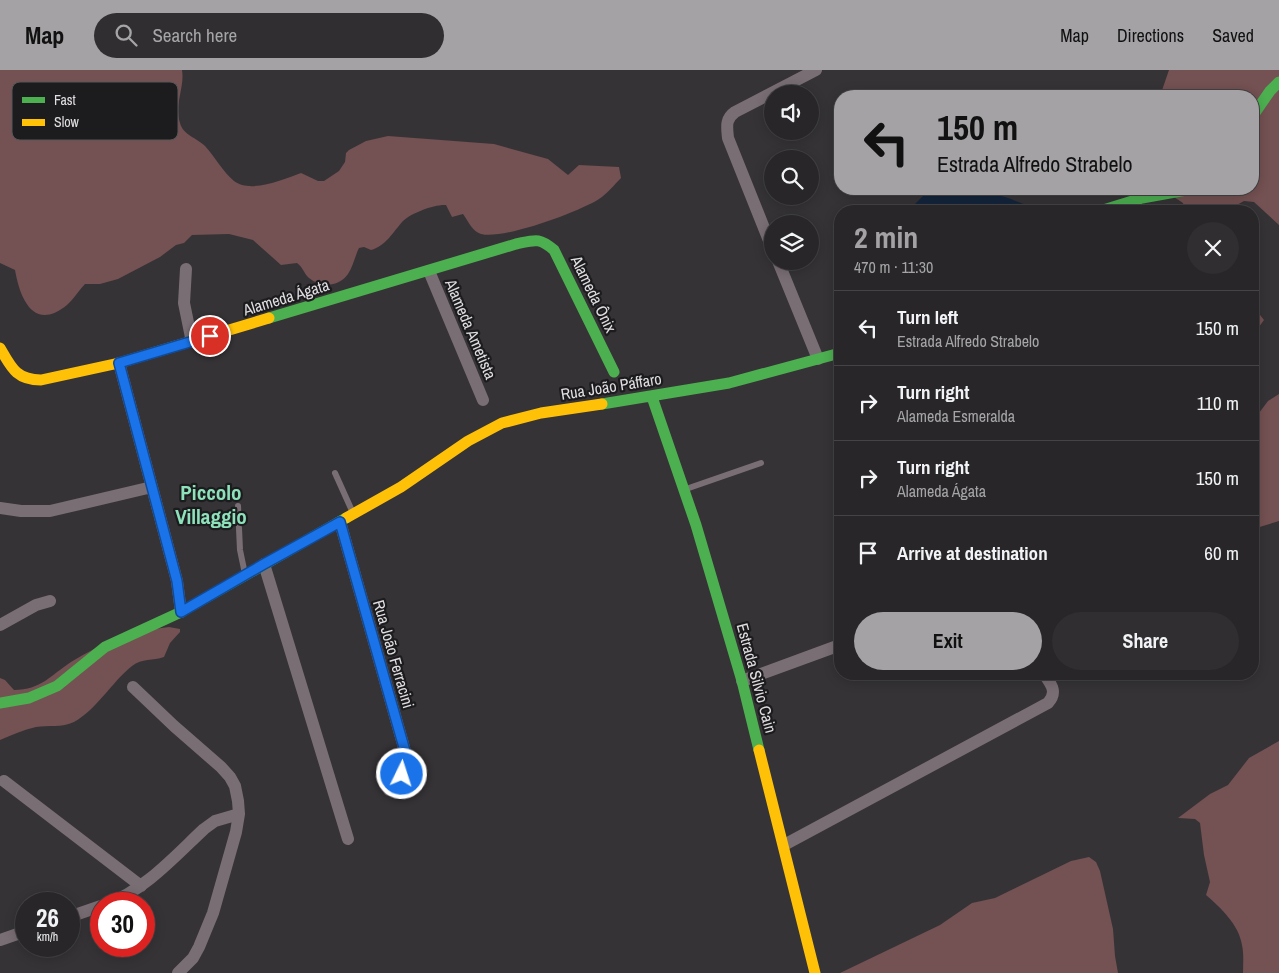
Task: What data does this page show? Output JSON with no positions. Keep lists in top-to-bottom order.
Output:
{
  "streets": {
    "street": [
      "Alameda Ônix",
      "Alameda Ágata",
      "Alameda Ametista",
      "Rua João Páffaro",
      "Rua João Ferracini",
      "Estrada Silvio Cain"
    ]
  },
  "crossings": [
    ["Alameda Ônix", "Alameda Ágata"],
    ["Alameda Ágata", "Alameda Ametista"],
    ["Rua João Páffaro", "Rua João Ferracini"],
    ["Rua João Páffaro", "Estrada Silvio Cain"]
  ],
  "districts": ["Piccolo Villaggio"],
  "legend": ["Fast", "Slow"],
  "page": {
    "header": "Map",
    "search": "Search here",
    "nav": ["Map", "Directions", "Saved"],
    "turn": ["150 m", "Estrada Alfredo Strabelo"],
    "heading": ["2 min", "470 m · 11:30"],
    "list": [
      {
        "name": "Turn left",
        "note": "Estrada Alfredo Strabelo",
        "value": "150 m"
      },
      {
        "name": "Turn right",
        "note": "Alameda Esmeralda",
        "value": "110 m"
      },
      {
        "name": "Turn right",
        "note": "Alameda Ágata",
        "value": "150 m"
      },
      {
        "name": "Arrive at destination",
        "value": "60 m"
      }
    ],
    "buttons": ["Exit", "Share"],
    "speed": "26 km/h",
    "limit": "30"
  }
}
